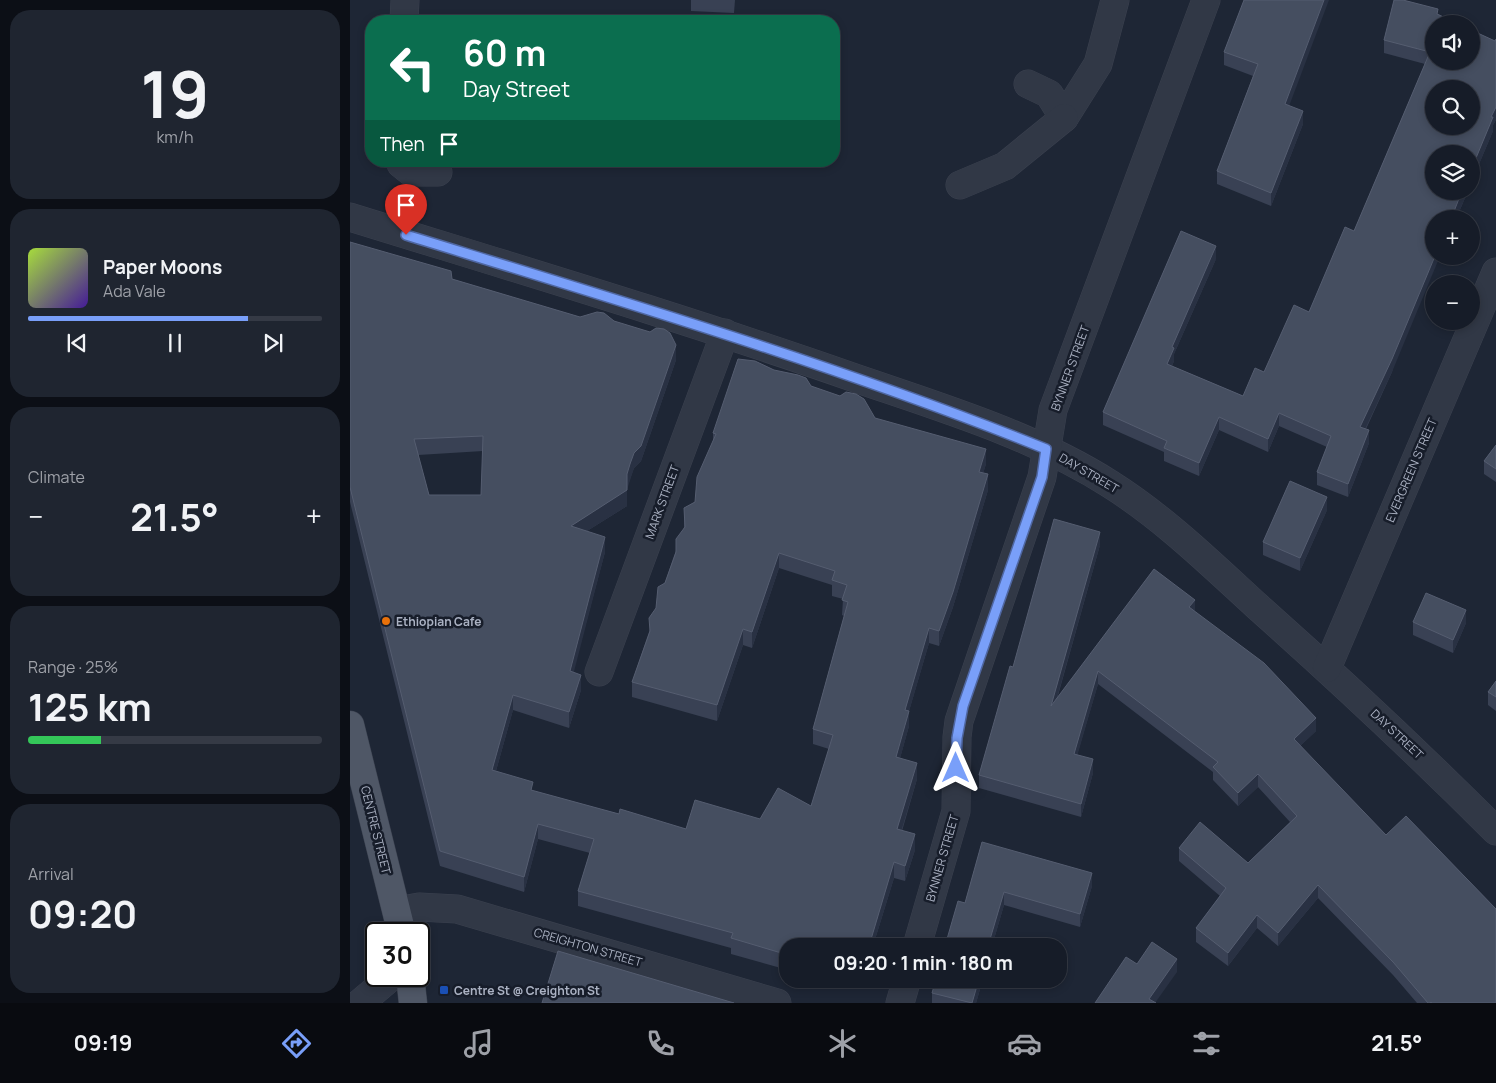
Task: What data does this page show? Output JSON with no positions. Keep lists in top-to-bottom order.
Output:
{
  "streets": {
    "main road": ["CENTRE STREET"],
    "street": [
      "BYNNER STREET",
      "EVERGREEN STREET",
      "DAY STREET",
      "MARK STREET",
      "CREIGHTON STREET"
    ]
  },
  "crossings": [
    ["BYNNER STREET", "DAY STREET"],
    ["EVERGREEN STREET", "DAY STREET"],
    ["DAY STREET", "MARK STREET"],
    ["CENTRE STREET", "CREIGHTON STREET"]
  ],
  "places": {
    "other": ["Ethiopian Cafe"],
    "transit": ["Centre St @ Creighton St"]
  },
  "page": {
    "tile": [
      ["19", "km/h"],
      "Climate",
      ["Range · 25%", "125 km"],
      ["Arrival", "09:20"]
    ],
    "map_buttons": ["+", "−"],
    "turn": ["60 m", "Day Street"],
    "then": "Then",
    "song": ["Paper Moons", "Ada Vale"],
    "heat": ["−", "21.5°", "+"],
    "limit": "30",
    "trip": "09:20 · 1 min · 180 m",
    "tabs": ["09:19", "21.5°"]
  }
}
